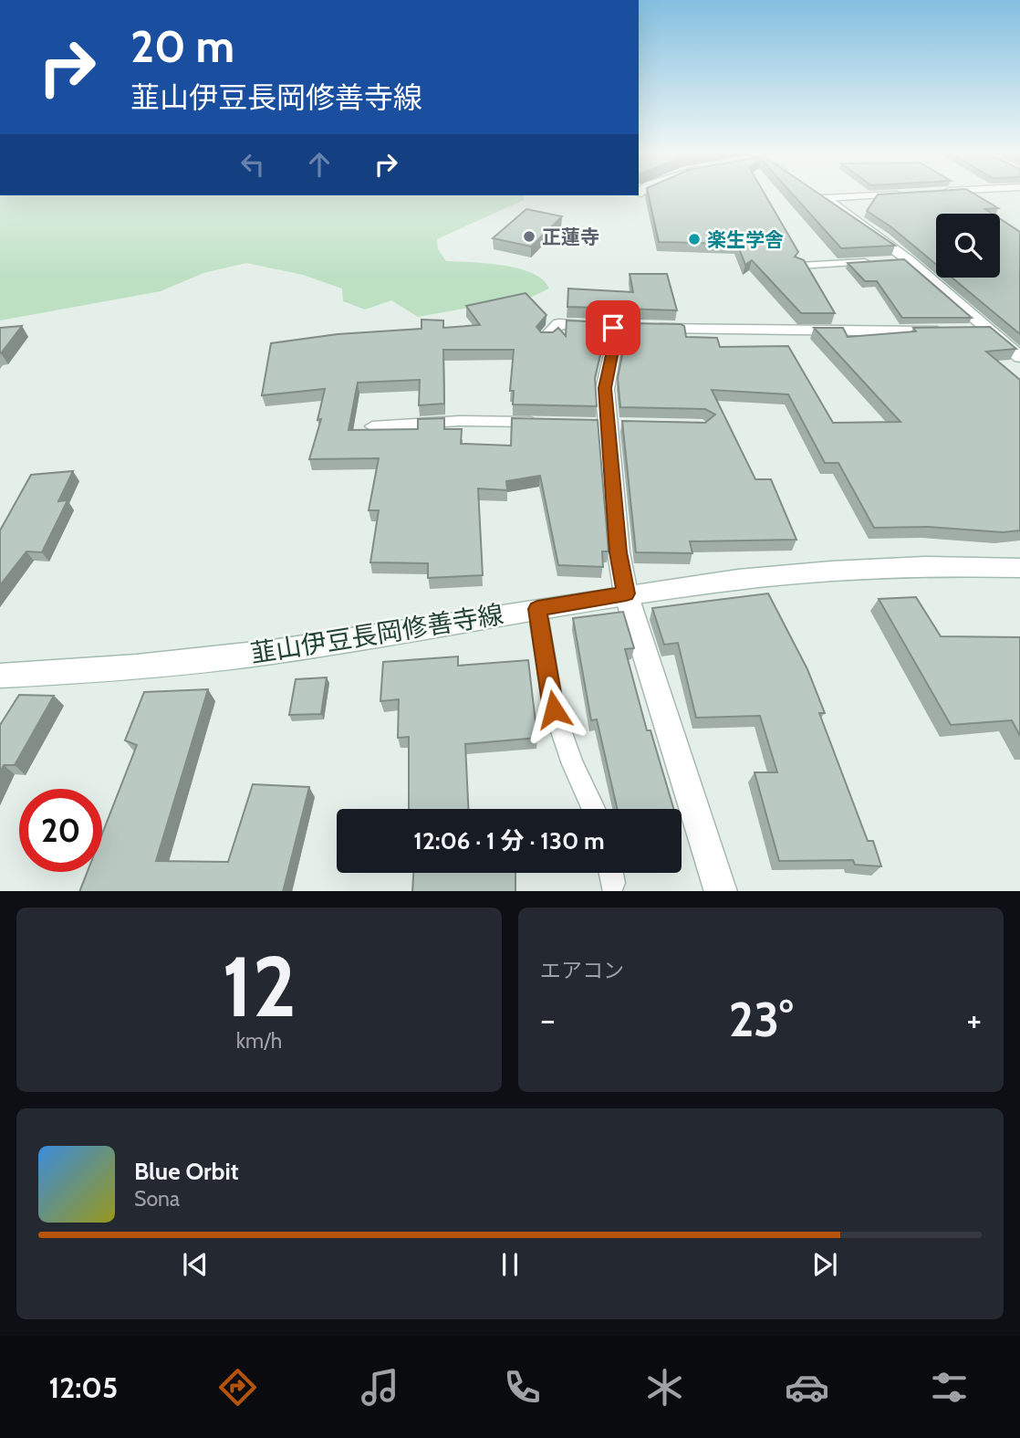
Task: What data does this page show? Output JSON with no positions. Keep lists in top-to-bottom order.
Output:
{
  "streets": {
    "main road": ["韮山伊豆長岡修善寺線"]
  },
  "places": ["正蓮寺", "楽生学舎"],
  "page": {
    "turn": ["20 m", "韮山伊豆長岡修善寺線"],
    "limit": "20",
    "trip": "12:06 · 1 分 · 130 m",
    "tile": [
      ["12", "km/h"],
      "エアコン"
    ],
    "heat": ["−", "23°", "+"],
    "song": ["Blue Orbit", "Sona"],
    "tabs": "12:05"
  }
}
